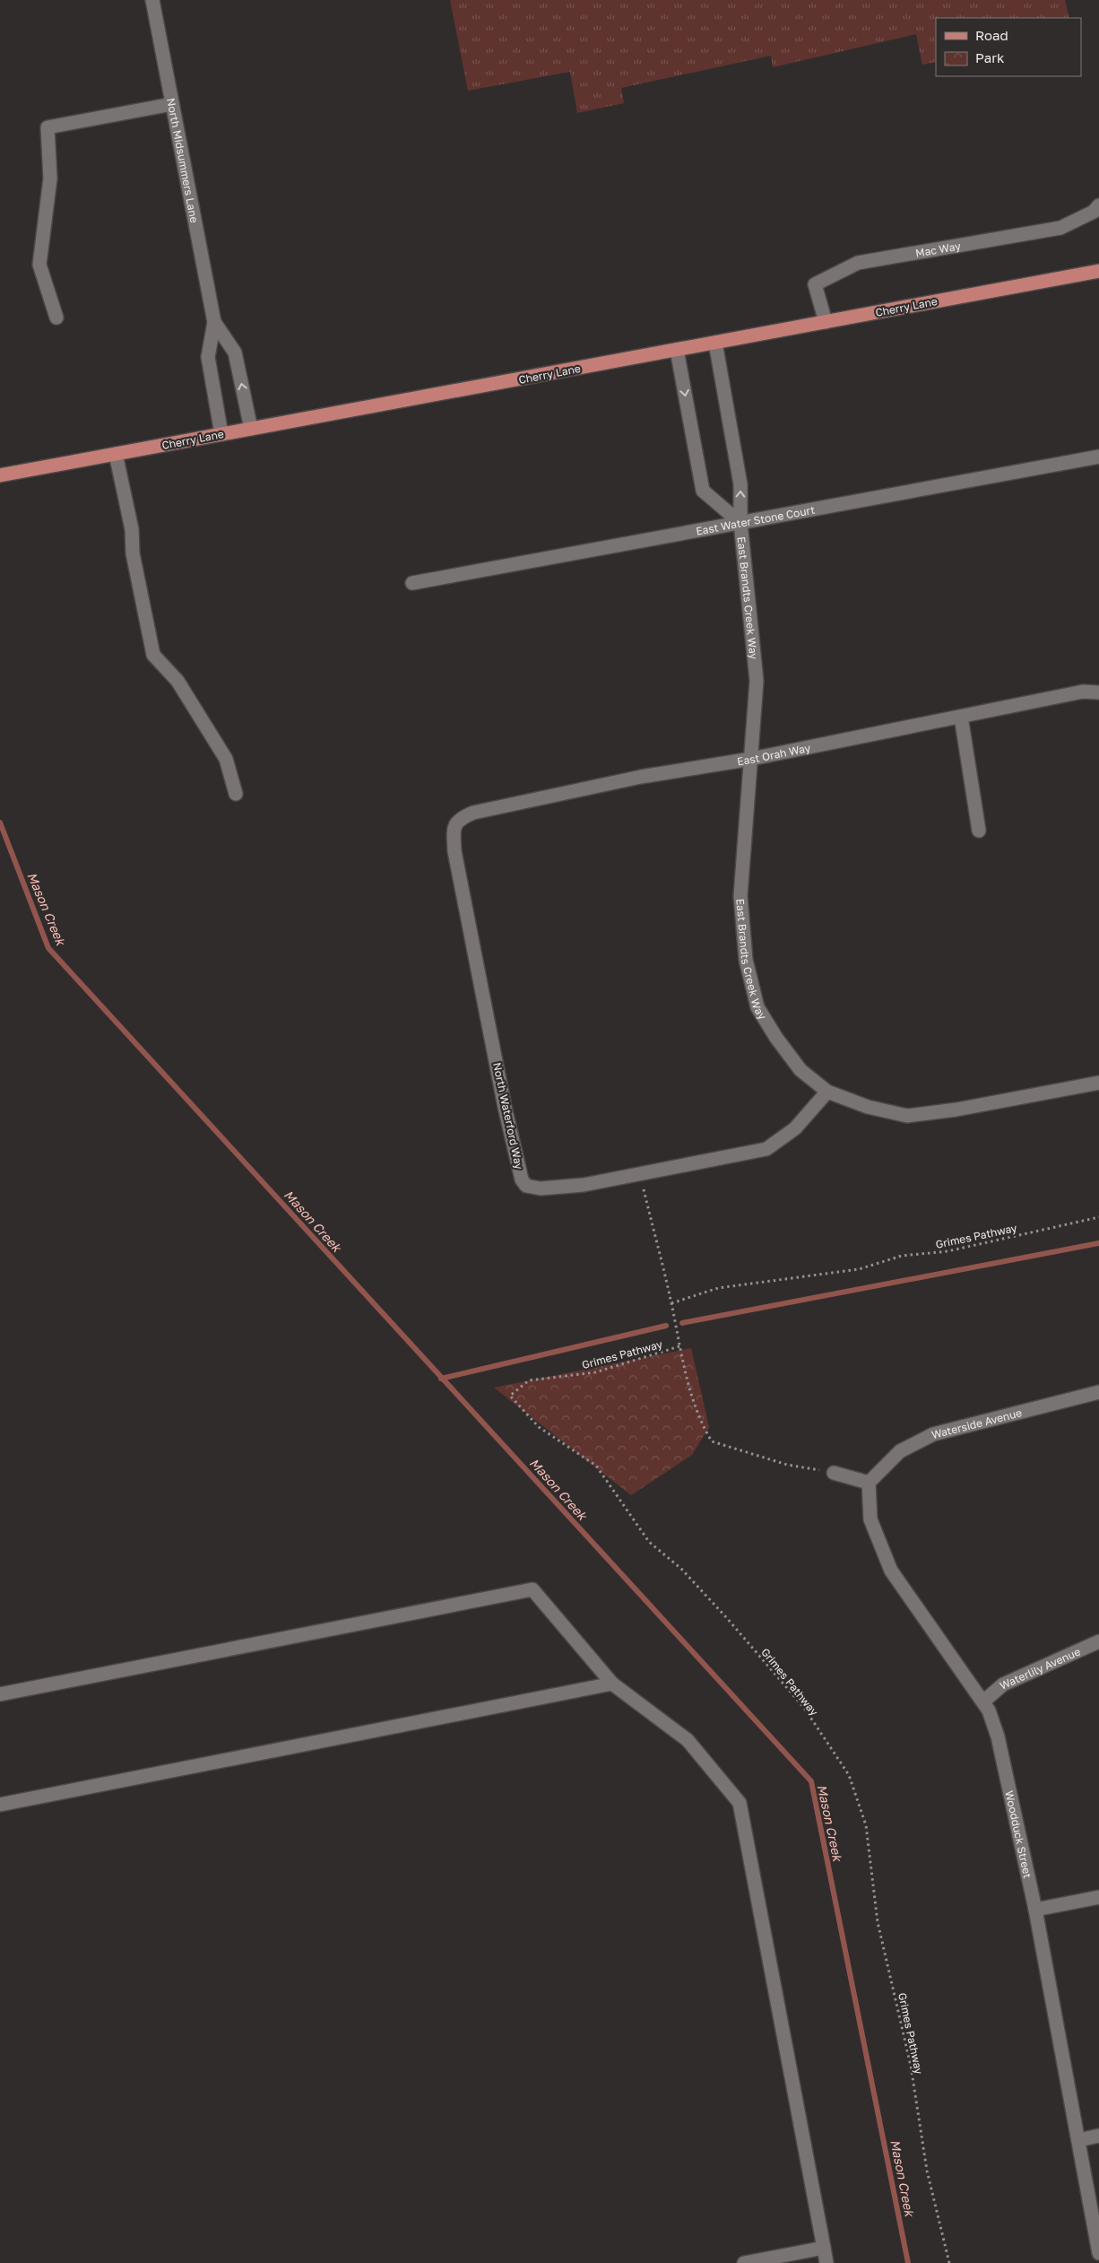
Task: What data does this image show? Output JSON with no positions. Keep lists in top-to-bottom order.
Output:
{
  "streets": {
    "main road": ["Cherry Lane"],
    "street": [
      "North Midsummers Lane",
      "Mac Way",
      "East Water Stone Court",
      "East Brandts Creek Way",
      "East Orah Way",
      "North Waterford Way",
      "Waterside Avenue",
      "Waterlily Avenue",
      "Woodduck Street"
    ],
    "path": ["Grimes Pathway"]
  },
  "crossings": [
    ["North Midsummers Lane", "Cherry Lane"],
    ["Mac Way", "Cherry Lane"],
    ["Cherry Lane", "East Brandts Creek Way"],
    ["East Water Stone Court", "East Brandts Creek Way"],
    ["East Brandts Creek Way", "East Orah Way"],
    ["East Brandts Creek Way", "North Waterford Way"],
    ["East Orah Way", "North Waterford Way"],
    ["North Waterford Way", "Grimes Pathway"],
    ["Waterside Avenue", "Woodduck Street"],
    ["Waterlily Avenue", "Woodduck Street"]
  ],
  "water": ["Mason Creek"],
  "legend": ["Road", "Park"]
}
